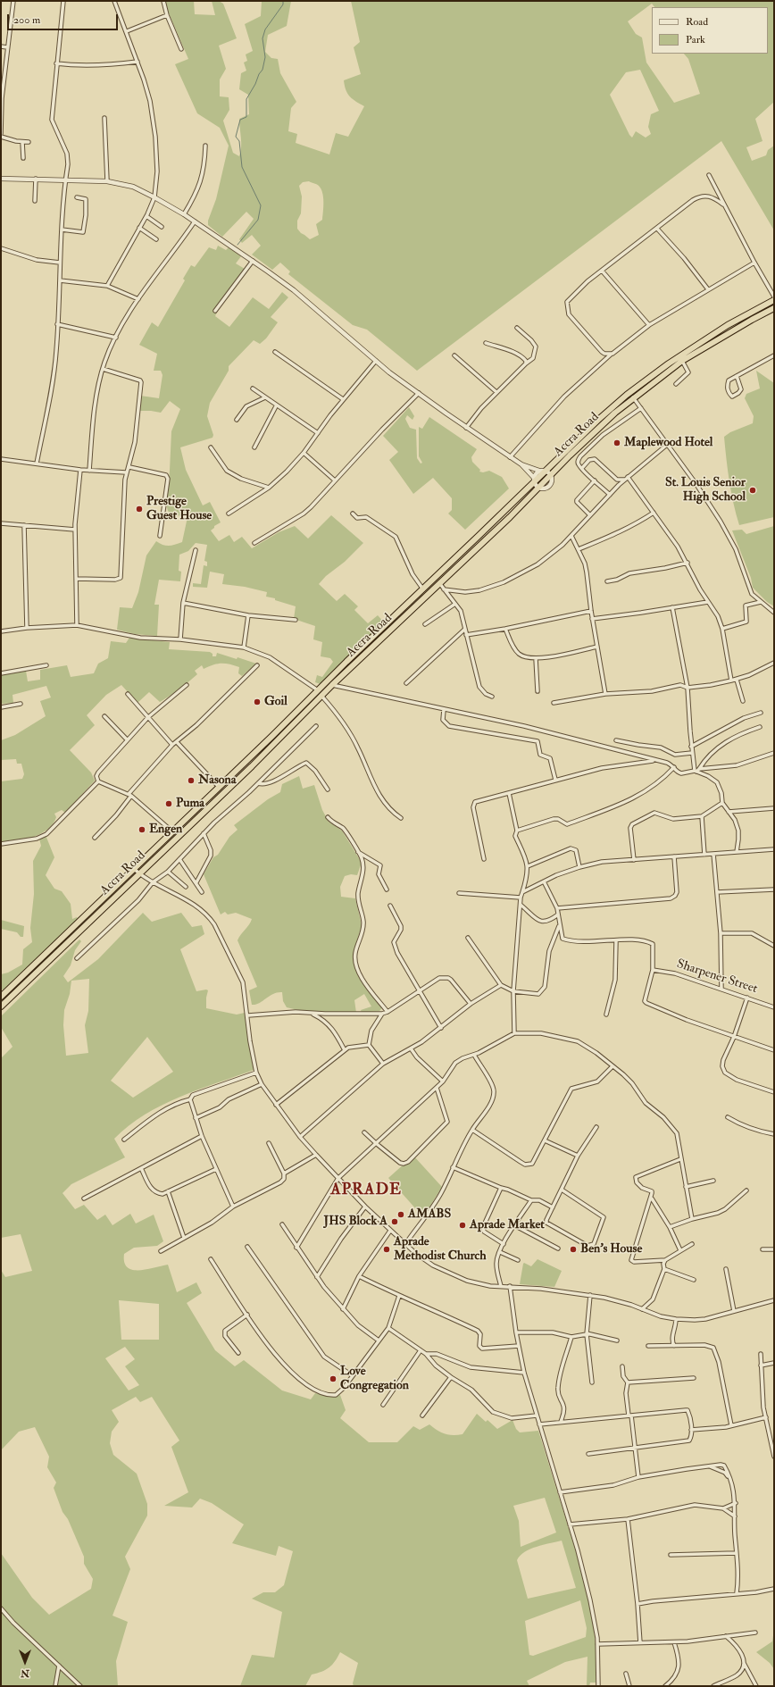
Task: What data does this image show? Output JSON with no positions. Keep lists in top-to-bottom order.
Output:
{
  "streets": {
    "highway": ["Accra Road"],
    "street": ["Sharpener Street"]
  },
  "districts": ["APRADE"],
  "places": [
    "Maplewood Hotel",
    "St. Louis Senior High School",
    "Prestige Guest House",
    "Goil",
    "Nasona",
    "Puma",
    "Engen",
    "AMABS",
    "JHS Block A",
    "Aprade Market",
    "Aprade Methodist Church",
    "Ben's House",
    "Love Congregation"
  ],
  "legend": ["Road", "Park"],
  "scale_bar": "200 m",
  "north": "bottom"
}
